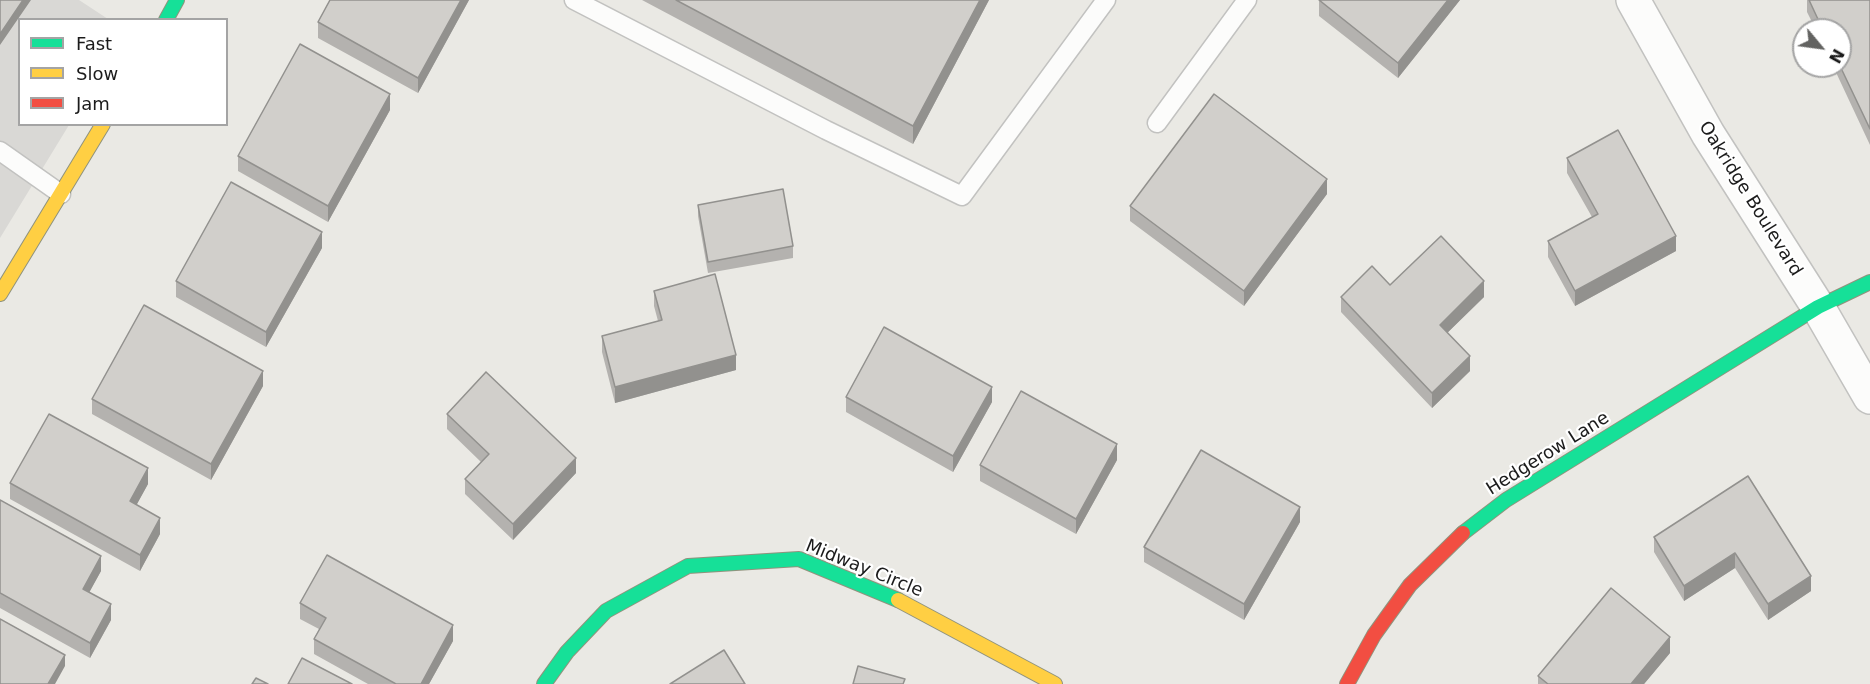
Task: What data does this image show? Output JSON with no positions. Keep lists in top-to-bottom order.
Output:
{
  "streets": {
    "street": ["Oakridge Boulevard", "Hedgerow Lane", "Midway Circle"]
  },
  "crossings": [
    ["Oakridge Boulevard", "Hedgerow Lane"]
  ],
  "legend": ["Fast", "Slow", "Jam"],
  "north": "bottom right"
}
